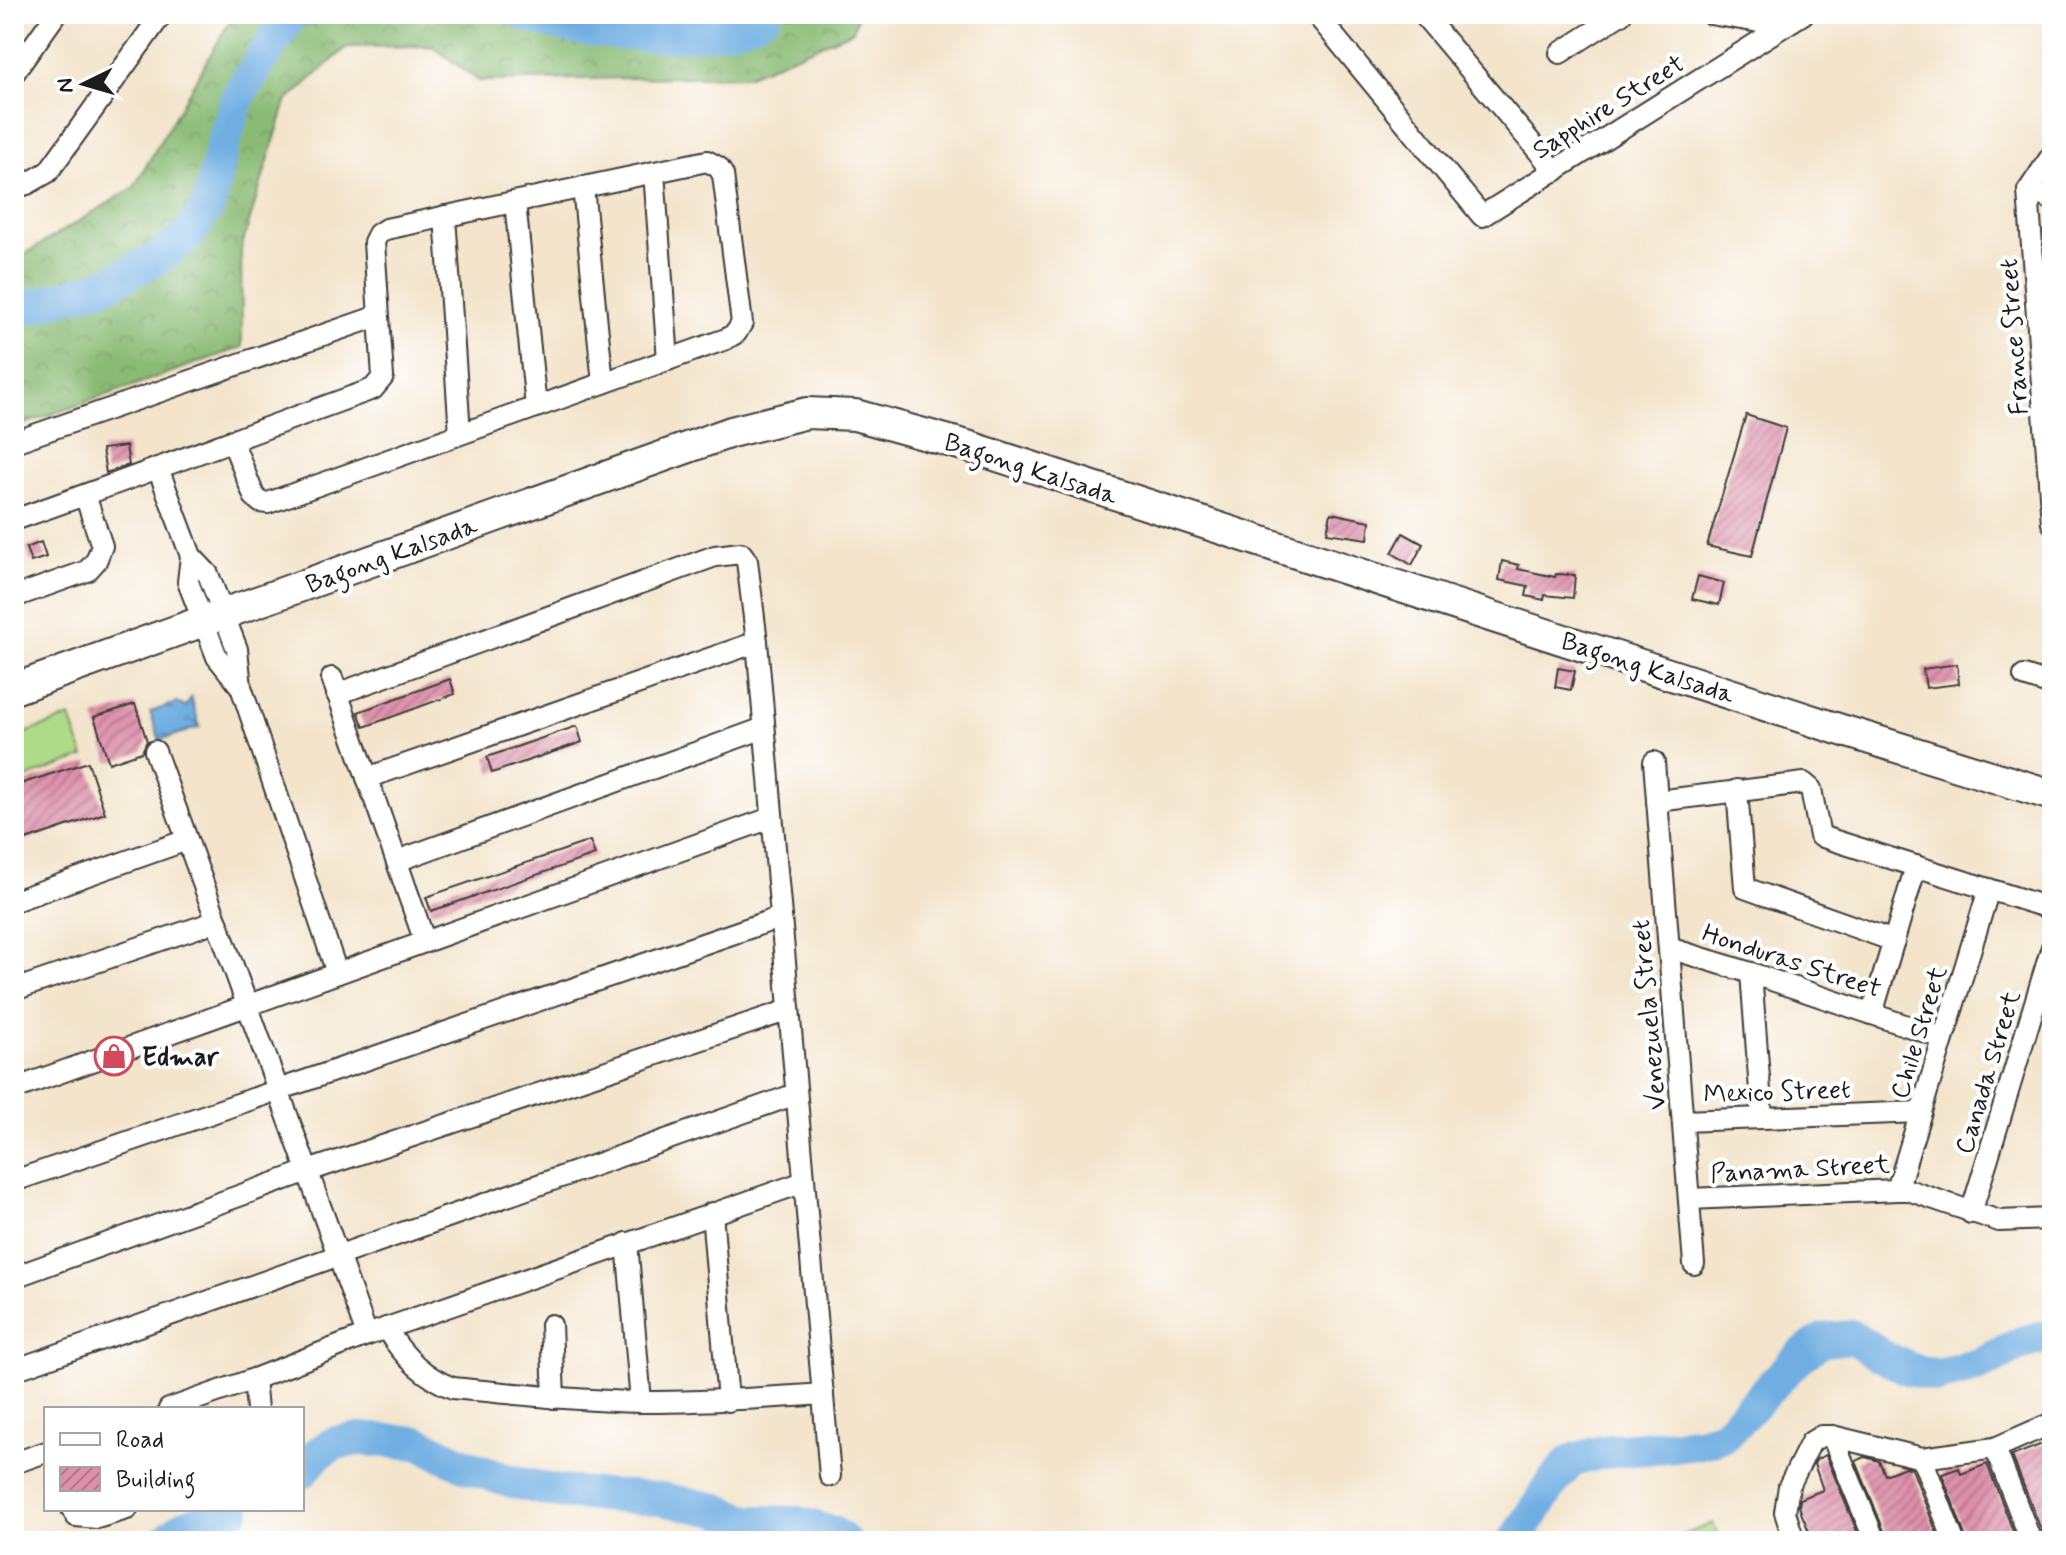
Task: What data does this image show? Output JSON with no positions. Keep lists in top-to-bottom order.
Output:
{
  "streets": {
    "street": [
      "Sapphire Street",
      "France Street",
      "Bagong Kalsada",
      "Honduras Street",
      "Venezuela Street",
      "Chile Street",
      "Canada Street",
      "Mexico Street",
      "Panama Street"
    ]
  },
  "crossings": [
    ["Honduras Street", "Venezuela Street"],
    ["Honduras Street", "Chile Street"],
    ["Venezuela Street", "Mexico Street"],
    ["Venezuela Street", "Panama Street"],
    ["Chile Street", "Mexico Street"],
    ["Chile Street", "Panama Street"],
    ["Canada Street", "Panama Street"]
  ],
  "places": {
    "shop": ["Edmar"]
  },
  "legend": ["Road", "Building"],
  "north": "left"
}
